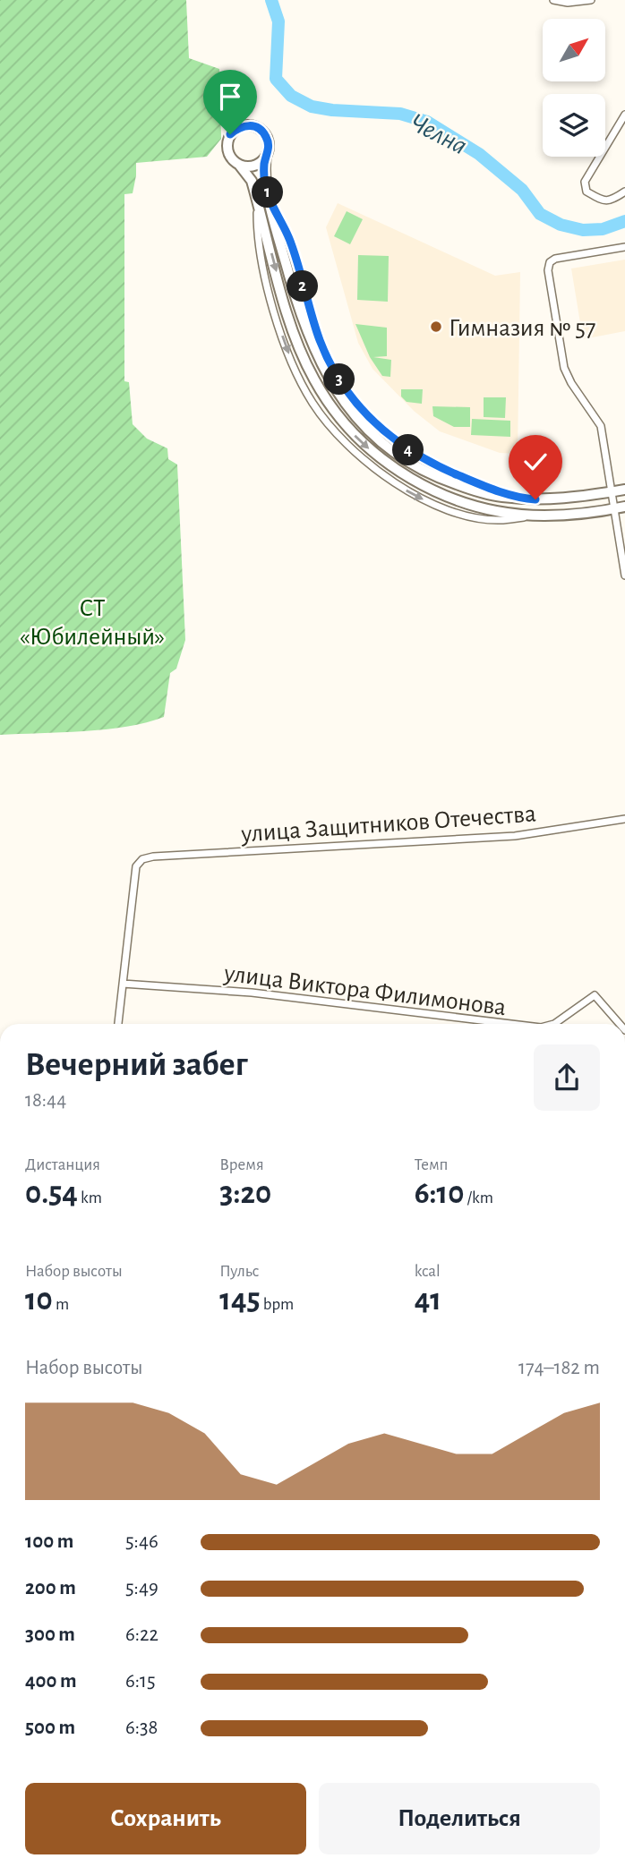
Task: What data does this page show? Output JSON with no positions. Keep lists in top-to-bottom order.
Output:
{
  "streets": {
    "street": ["улица Защитников Отечества", "улица Виктора Филимонова"]
  },
  "crossings": [
    ["улица Защитников Отечества", "улица Виктора Филимонова"]
  ],
  "water": ["Челна"],
  "parks": ["СТ «Юбилейный»"],
  "places": ["Гимназия № 57"],
  "north": "top right",
  "page": {
    "pins": [
      "1",
      "2",
      "3",
      "4"
    ],
    "heading": ["Вечерний забег", "18:44"],
    "stats": [
      ["Дистанция", "0.54 km"],
      ["Время", "3:20"],
      ["Темп", "6:10 /km"],
      ["Набор высоты", "10 m"],
      ["Пульс", "145 bpm"],
      ["kcal", "41"]
    ],
    "chart": ["Набор высоты", "174–182 m"],
    "list": [
      {
        "name": "100 m",
        "note": "5:46"
      },
      {
        "name": "200 m",
        "note": "5:49"
      },
      {
        "name": "300 m",
        "note": "6:22"
      },
      {
        "name": "400 m",
        "note": "6:15"
      },
      {
        "name": "500 m",
        "note": "6:38"
      }
    ],
    "buttons": ["Сохранить", "Поделиться"]
  }
}
